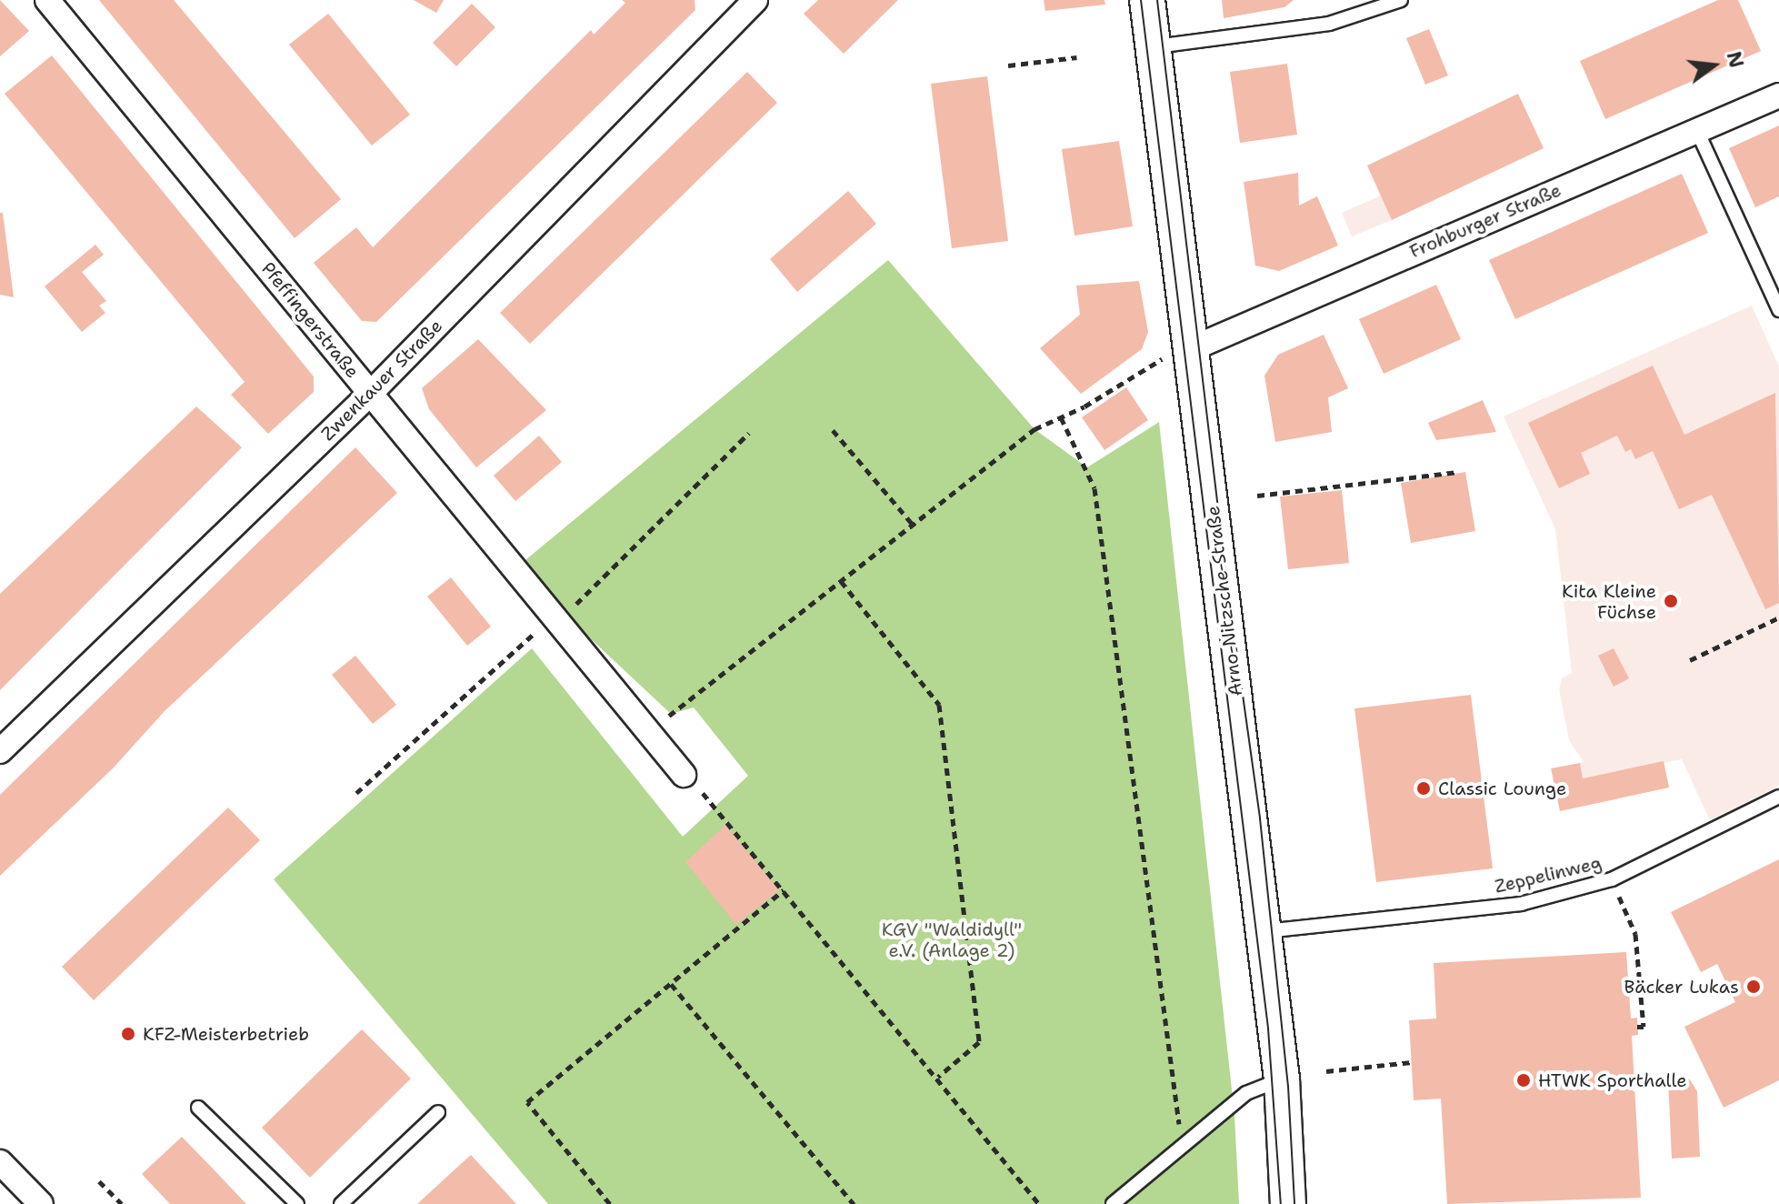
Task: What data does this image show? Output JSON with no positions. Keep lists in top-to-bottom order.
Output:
{
  "streets": {
    "main road": ["Arno-Nitzsche-Straße"],
    "street": ["Frohburger Straße", "Pfeffingerstraße", "Zwenkauer Straße"],
    "lane": ["Zeppelinweg"]
  },
  "crossings": [
    ["Frohburger Straße", "Arno-Nitzsche-Straße"],
    ["Pfeffingerstraße", "Zwenkauer Straße"],
    ["Arno-Nitzsche-Straße", "Zeppelinweg"]
  ],
  "parks": ["KGV \"Waldidyll\" e.V. (Anlage 2)"],
  "places": [
    "Kita Kleine Füchse",
    "Classic Lounge",
    "Bäcker Lukas",
    "KFZ-Meisterbetrieb",
    "HTWK Sporthalle"
  ],
  "north": "right"
}
